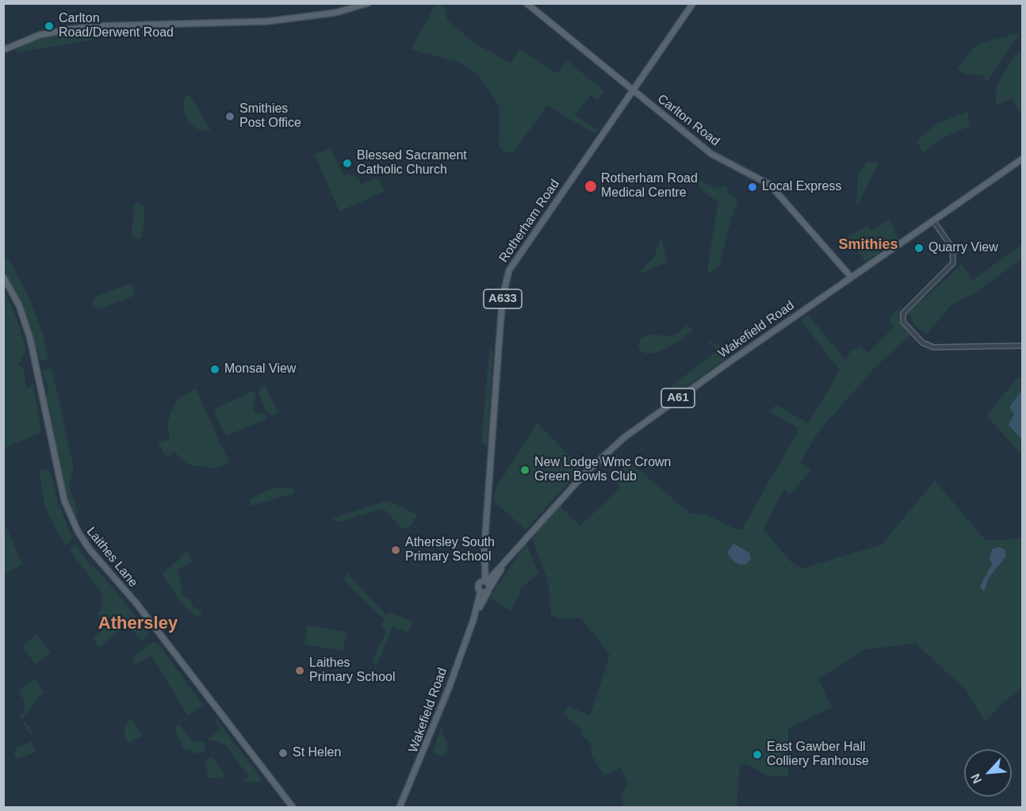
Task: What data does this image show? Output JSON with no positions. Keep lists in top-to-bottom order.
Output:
{
  "streets": {
    "main road": [
      "Carlton Road",
      "Rotherham Road",
      "A633",
      "Wakefield Road",
      "A61",
      "Laithes Lane"
    ]
  },
  "crossings": [
    ["Carlton Road", "Rotherham Road"],
    ["Carlton Road", "Wakefield Road"],
    ["Rotherham Road", "Wakefield Road"],
    ["Rotherham Road", "A61"],
    ["Wakefield Road", "A61"]
  ],
  "districts": ["Smithies", "Athersley"],
  "places": [
    "Carlton Road/Derwent Road",
    "Smithies Post Office",
    "Blessed Sacrament Catholic Church",
    "Rotherham Road Medical Centre",
    "Local Express",
    "Quarry View",
    "Monsal View",
    "New Lodge Wmc Crown Green Bowls Club",
    "Athersley South Primary School",
    "Laithes Primary School",
    "St Helen",
    "East Gawber Hall Colliery Fanhouse"
  ],
  "north": "bottom left"
}
